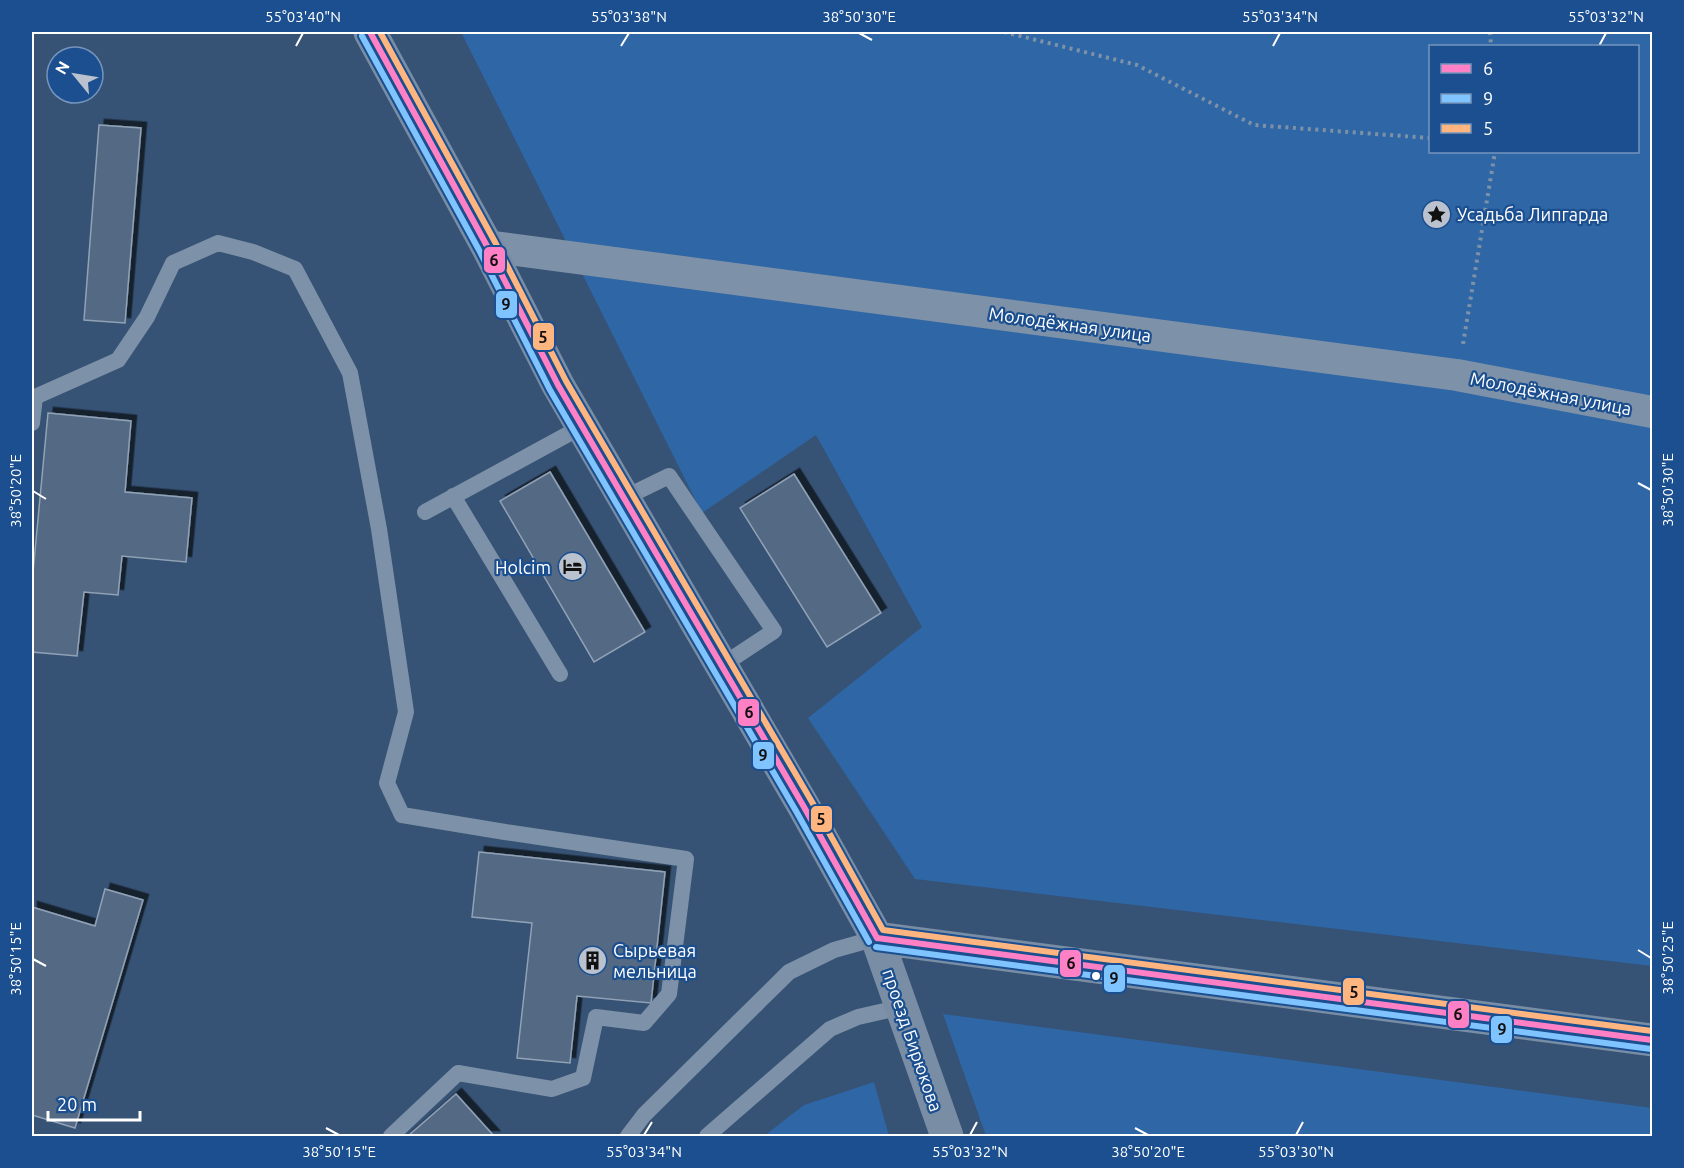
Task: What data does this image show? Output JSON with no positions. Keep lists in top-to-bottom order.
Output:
{
  "streets": {
    "street": ["Молодёжная улица", "проезд Бирюкова"]
  },
  "crossings": [
    ["Молодёжная улица", "проезд Бирюкова"]
  ],
  "places": {
    "place": ["Усадьба Липгарда"],
    "hotel": ["Holcim"],
    "building": ["Сырьевая мельница"]
  },
  "lines": ["transit line 6", "transit line 5", "transit line 9"],
  "legend": ["6", "9", "5"],
  "scale_bar": "20 m",
  "north": "top left",
  "coordinates": [
    "55°03'40\"N",
    "55°03'38\"N",
    "38°50'30\"E",
    "55°03'34\"N",
    "55°03'32\"N",
    "38°50'20\"E",
    "38°50'25\"E",
    "38°50'15\"E",
    "55°03'30\"N"
  ]
}
